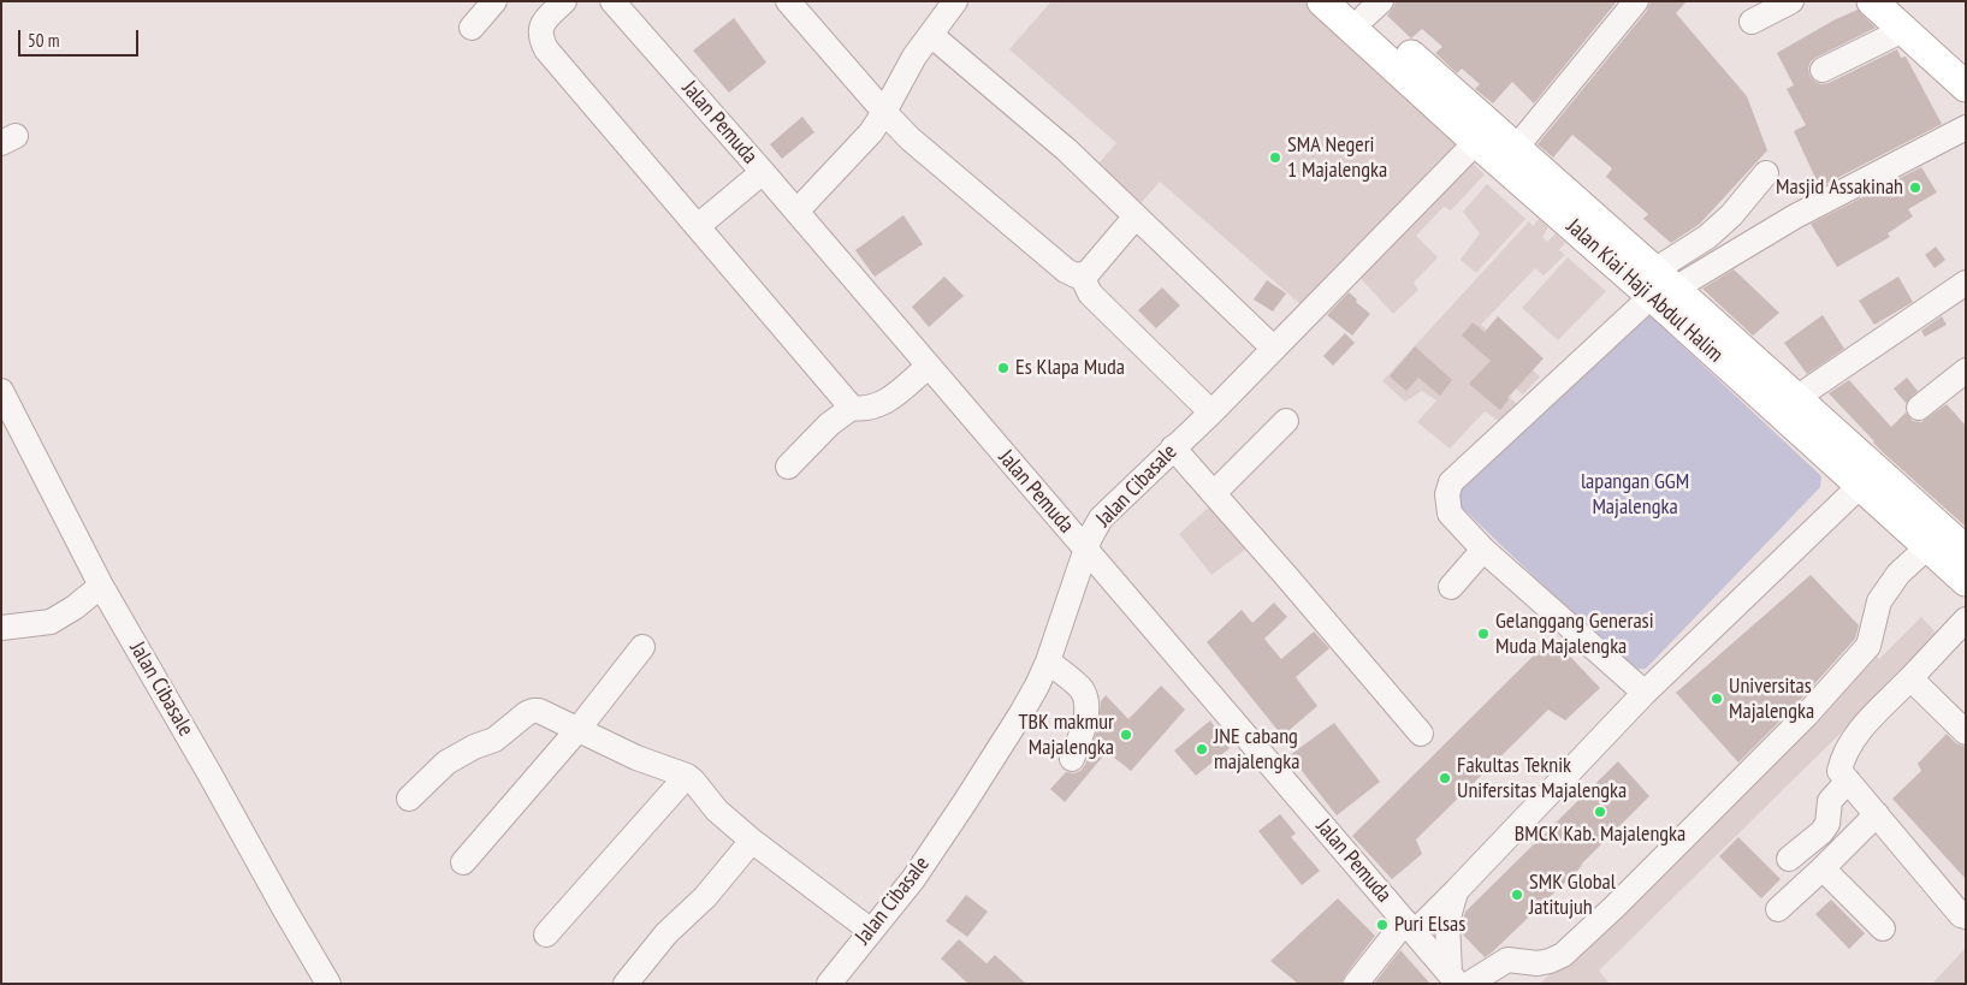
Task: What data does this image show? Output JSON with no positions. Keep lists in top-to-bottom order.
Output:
{
  "streets": {
    "main road": ["Jalan Kiai Haji Abdul Halim"],
    "street": ["Jalan Pemuda", "Jalan Cibasale"]
  },
  "crossings": [
    ["Jalan Pemuda", "Jalan Cibasale"],
    ["Jalan Kiai Haji Abdul Halim", "Jalan Cibasale"]
  ],
  "parks": ["lapangan GGM Majalengka"],
  "places": [
    "SMA Negeri 1 Majalengka",
    "Masjid Assakinah",
    "Es Klapa Muda",
    "Gelanggang Generasi Muda Majalengka",
    "Universitas Majalengka",
    "TBK makmur Majalengka",
    "JNE cabang majalengka",
    "Fakultas Teknik Unifersitas Majalengka",
    "BMCK Kab. Majalengka",
    "SMK Global Jatitujuh",
    "Puri Elsas"
  ],
  "scale_bar": "50 m"
}
